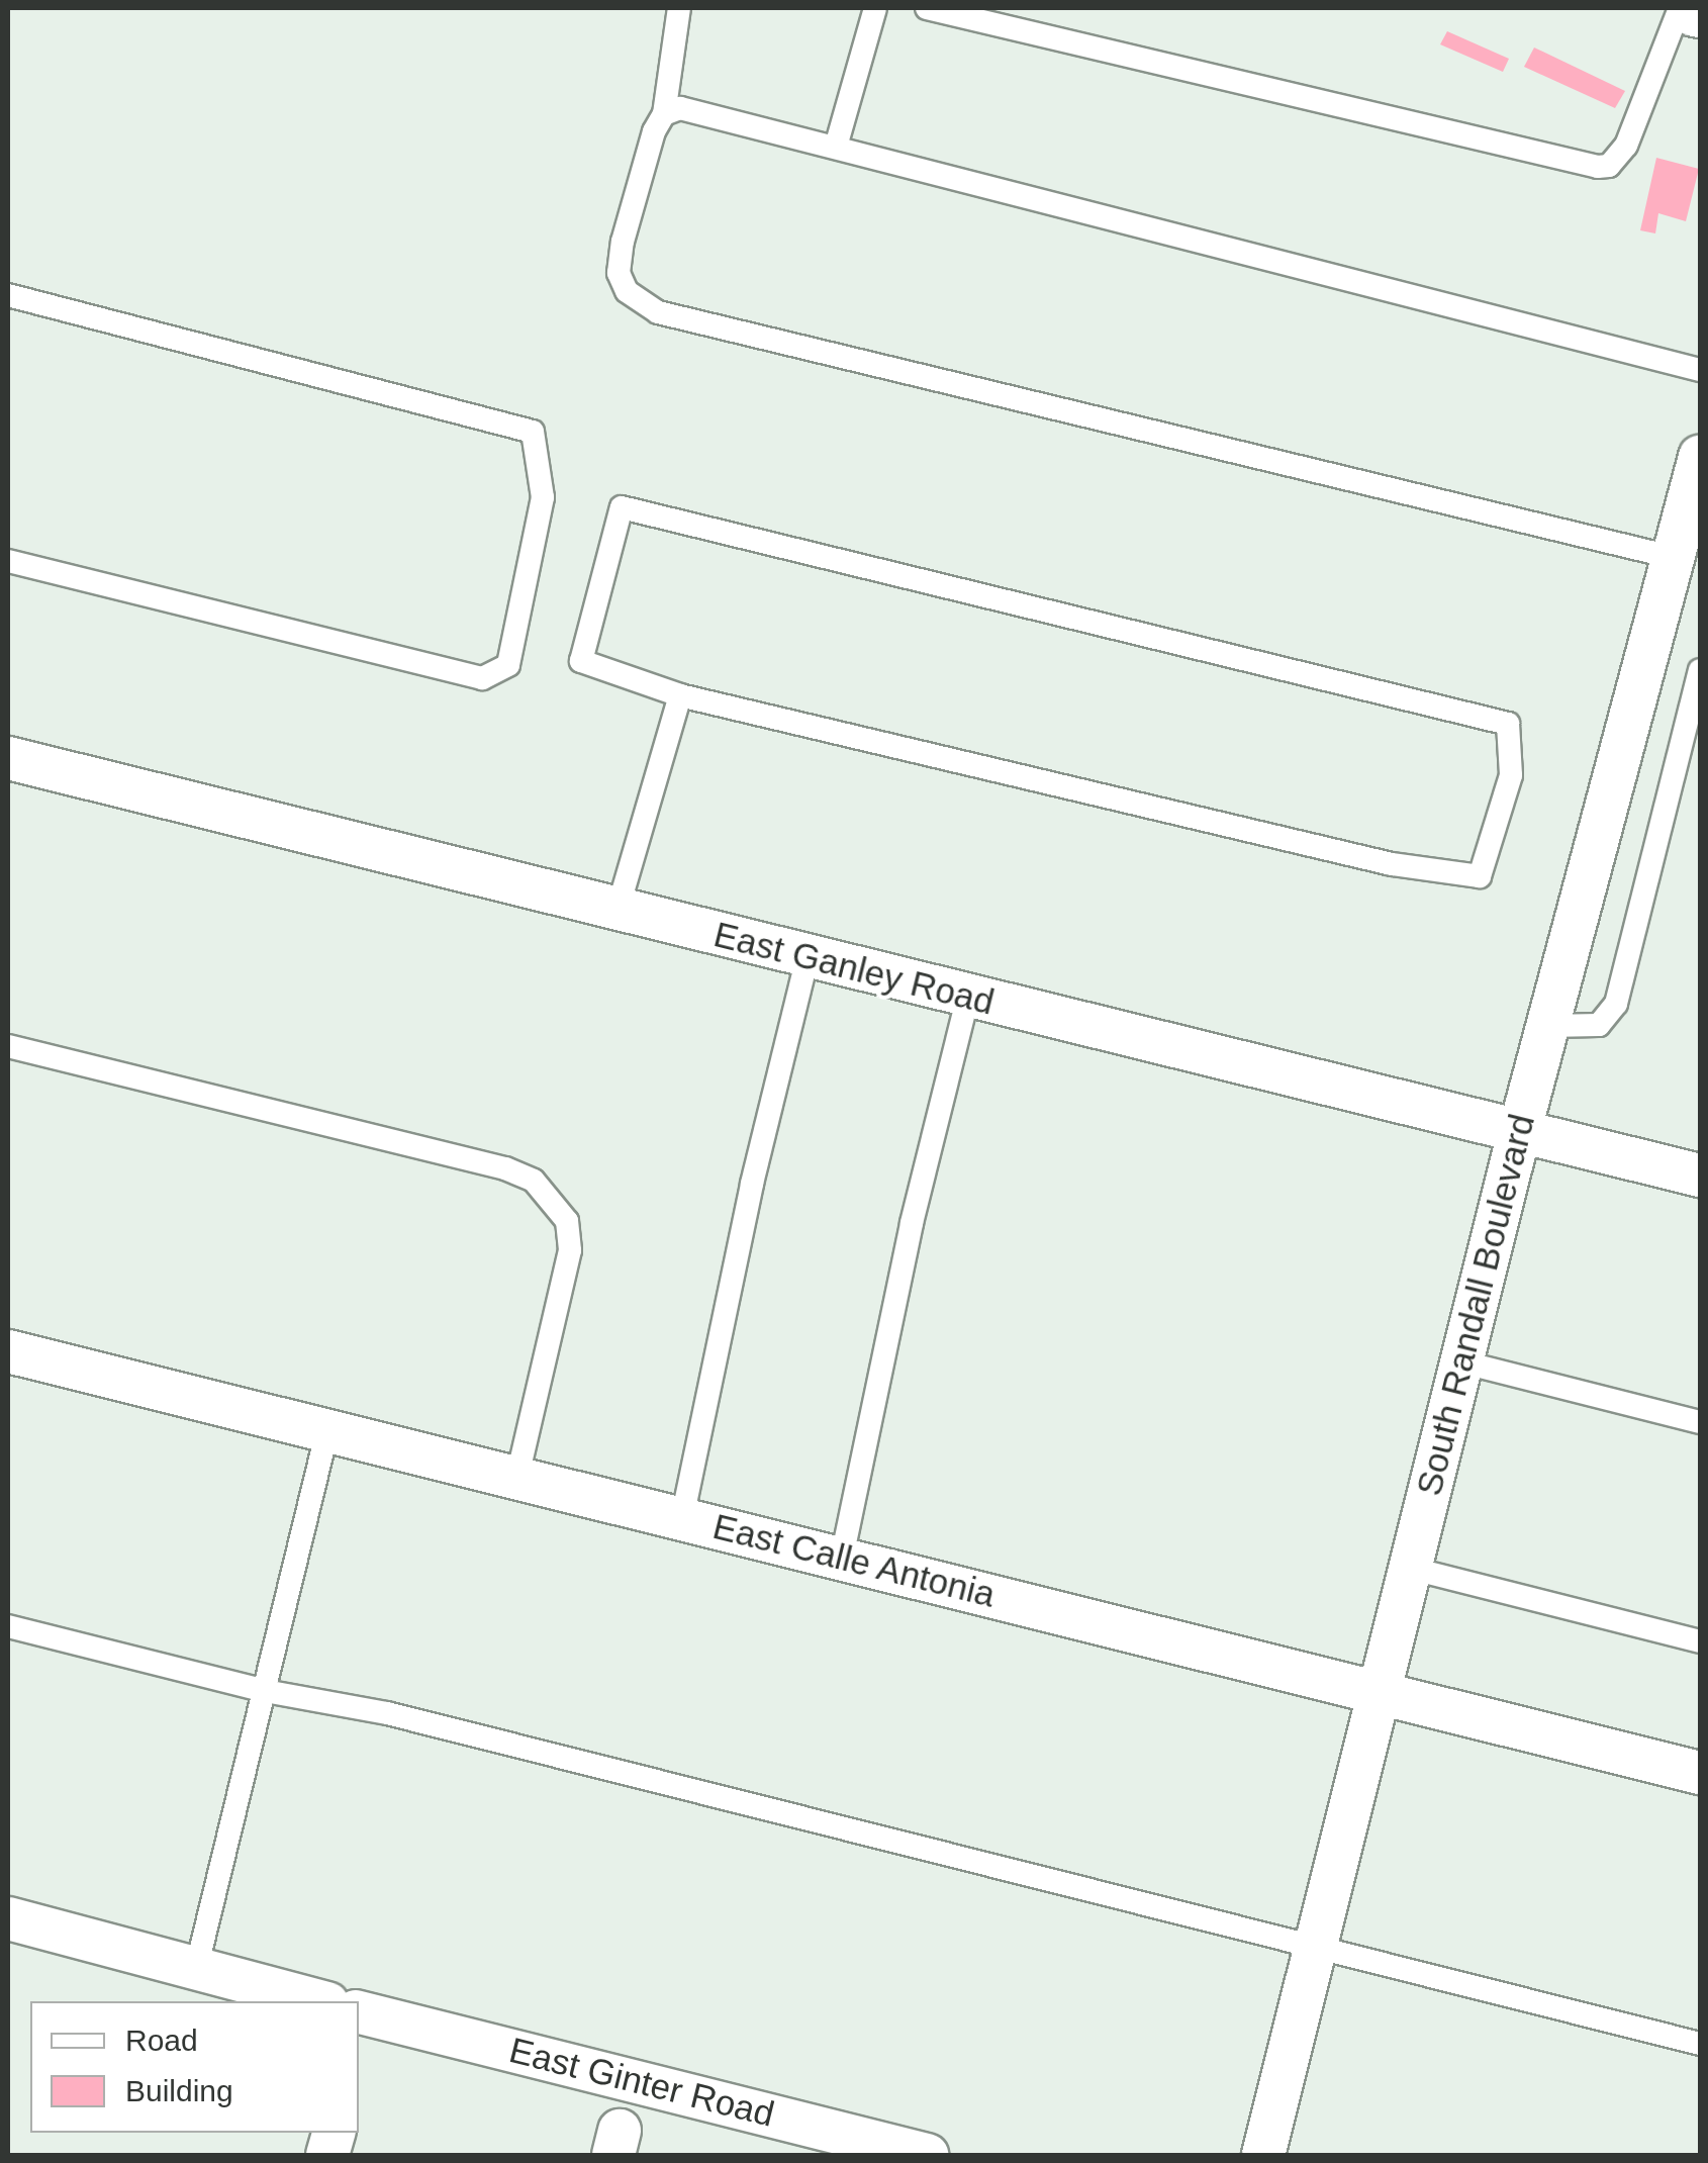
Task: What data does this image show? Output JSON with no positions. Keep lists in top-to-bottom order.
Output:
{
  "streets": {
    "street": [
      "East Ganley Road",
      "South Randall Boulevard",
      "East Calle Antonia",
      "East Ginter Road"
    ]
  },
  "crossings": [
    ["East Ganley Road", "South Randall Boulevard"],
    ["South Randall Boulevard", "East Calle Antonia"]
  ],
  "legend": ["Road", "Building"]
}
